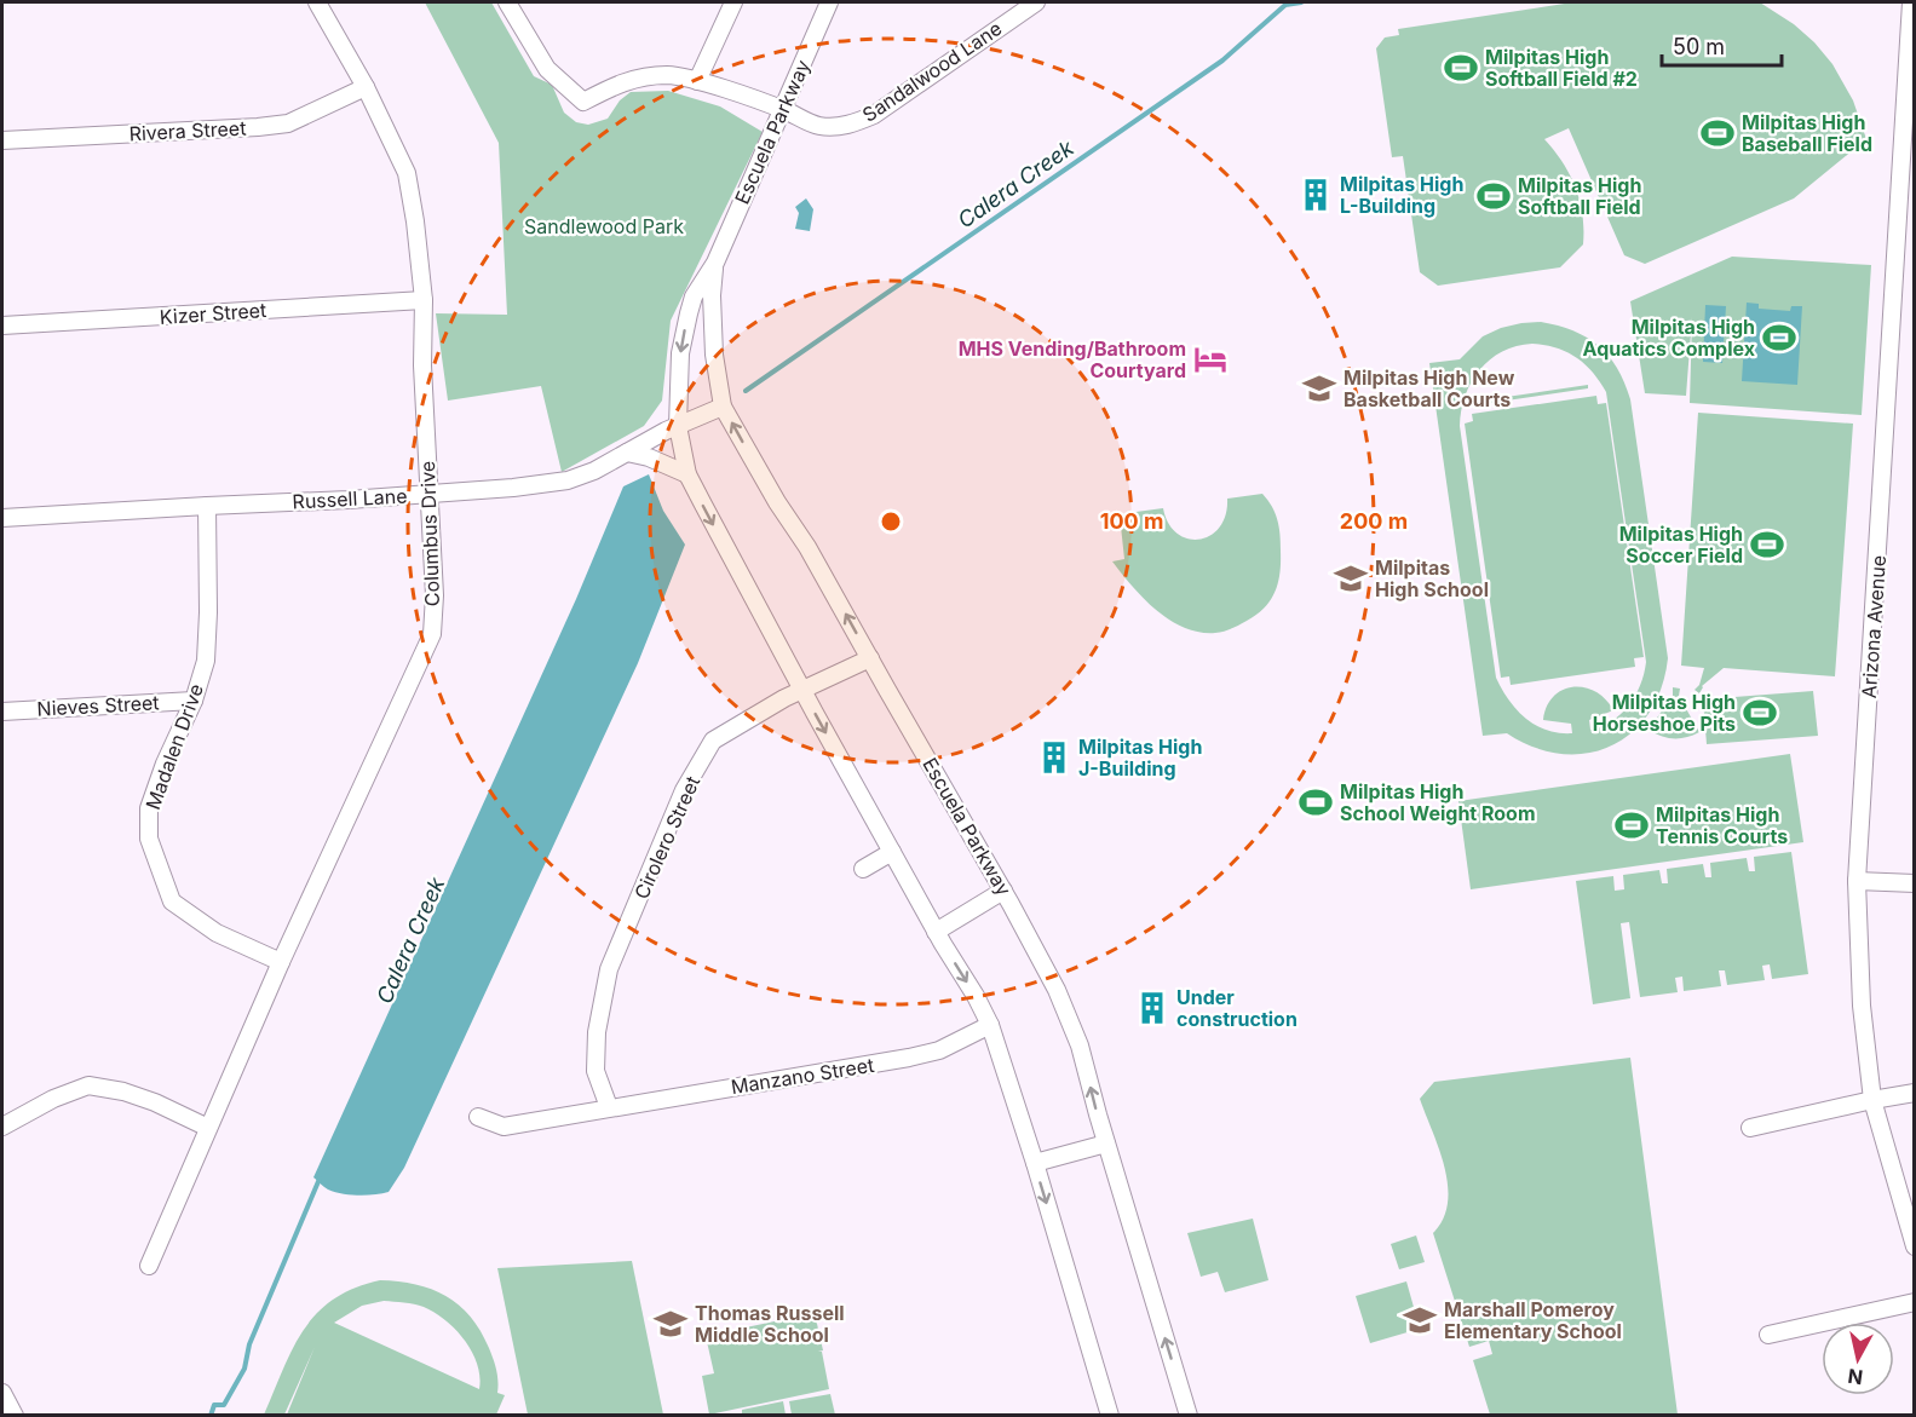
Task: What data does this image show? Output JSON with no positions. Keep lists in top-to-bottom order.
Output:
{
  "streets": {
    "street": [
      "Sandalwood Lane",
      "Rivera Street",
      "Escuela Parkway",
      "Kizer Street",
      "Russell Lane",
      "Columbus Drive",
      "Arizona Avenue",
      "Nieves Street",
      "Madalen Drive",
      "Cirolero Street",
      "Manzano Street"
    ]
  },
  "crossings": [
    ["Sandalwood Lane", "Escuela Parkway"],
    ["Rivera Street", "Columbus Drive"],
    ["Escuela Parkway", "Russell Lane"],
    ["Escuela Parkway", "Cirolero Street"],
    ["Escuela Parkway", "Manzano Street"],
    ["Kizer Street", "Columbus Drive"],
    ["Russell Lane", "Columbus Drive"],
    ["Russell Lane", "Madalen Drive"],
    ["Columbus Drive", "Madalen Drive"],
    ["Nieves Street", "Madalen Drive"],
    ["Cirolero Street", "Manzano Street"]
  ],
  "water": ["Calera Creek"],
  "parks": ["Sandlewood Park"],
  "places": {
    "sports": [
      "Milpitas High Softball Field #2",
      "Milpitas High Baseball Field",
      "Milpitas High Softball Field",
      "Milpitas High Aquatics Complex",
      "Milpitas High Soccer Field",
      "Milpitas High Horseshoe Pits",
      "Milpitas High School Weight Room",
      "Milpitas High Tennis Courts"
    ],
    "building": ["Milpitas High L-Building", "Milpitas High J-Building", "Under construction"],
    "hotel": ["MHS Vending/Bathroom Courtyard"],
    "school or university": [
      "Milpitas High New Basketball Courts",
      "Milpitas High School",
      "Marshall Pomeroy Elementary School",
      "Thomas Russell Middle School"
    ]
  },
  "scale_bar": "50 m",
  "north": "bottom",
  "rings": ["100 m", "200 m"]
}
